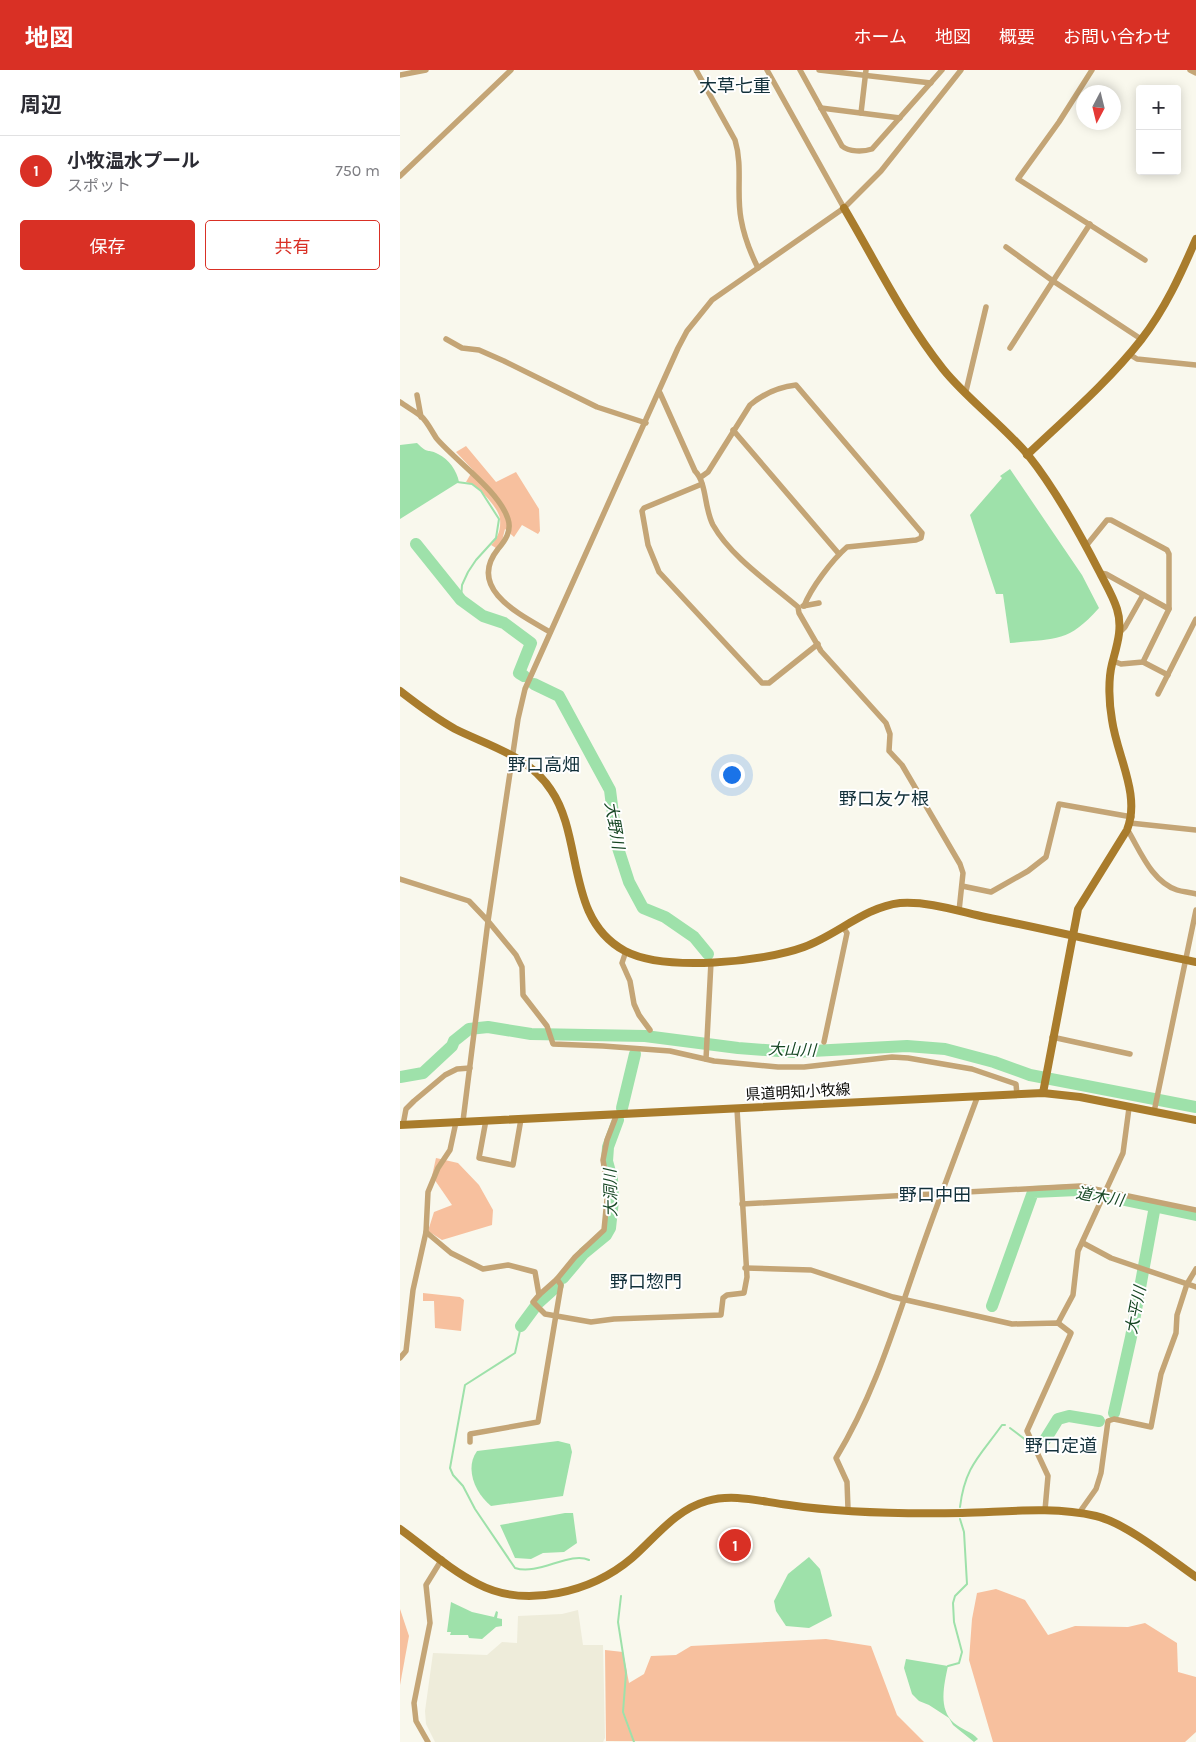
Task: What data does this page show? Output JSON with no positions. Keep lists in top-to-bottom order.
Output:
{
  "streets": {
    "street": ["県道明知小牧線"]
  },
  "districts": [
    "大草七重",
    "野口高畑",
    "野口友ケ根",
    "野口中田",
    "野口惣門",
    "野口定道"
  ],
  "water": [
    "大野川",
    "大山川",
    "大洞川",
    "道木川",
    "大平川"
  ],
  "north": "bottom",
  "page": {
    "header": "地図",
    "nav": [
      "ホーム",
      "地図",
      "概要",
      "お問い合わせ"
    ],
    "heading": "周辺",
    "map_buttons": ["+", "−"],
    "list": [
      {
        "mark": "1",
        "name": "小牧温水プール",
        "note": "スポット",
        "value": "750 m"
      }
    ],
    "buttons": ["保存", "共有"],
    "pins": "1"
  }
}
